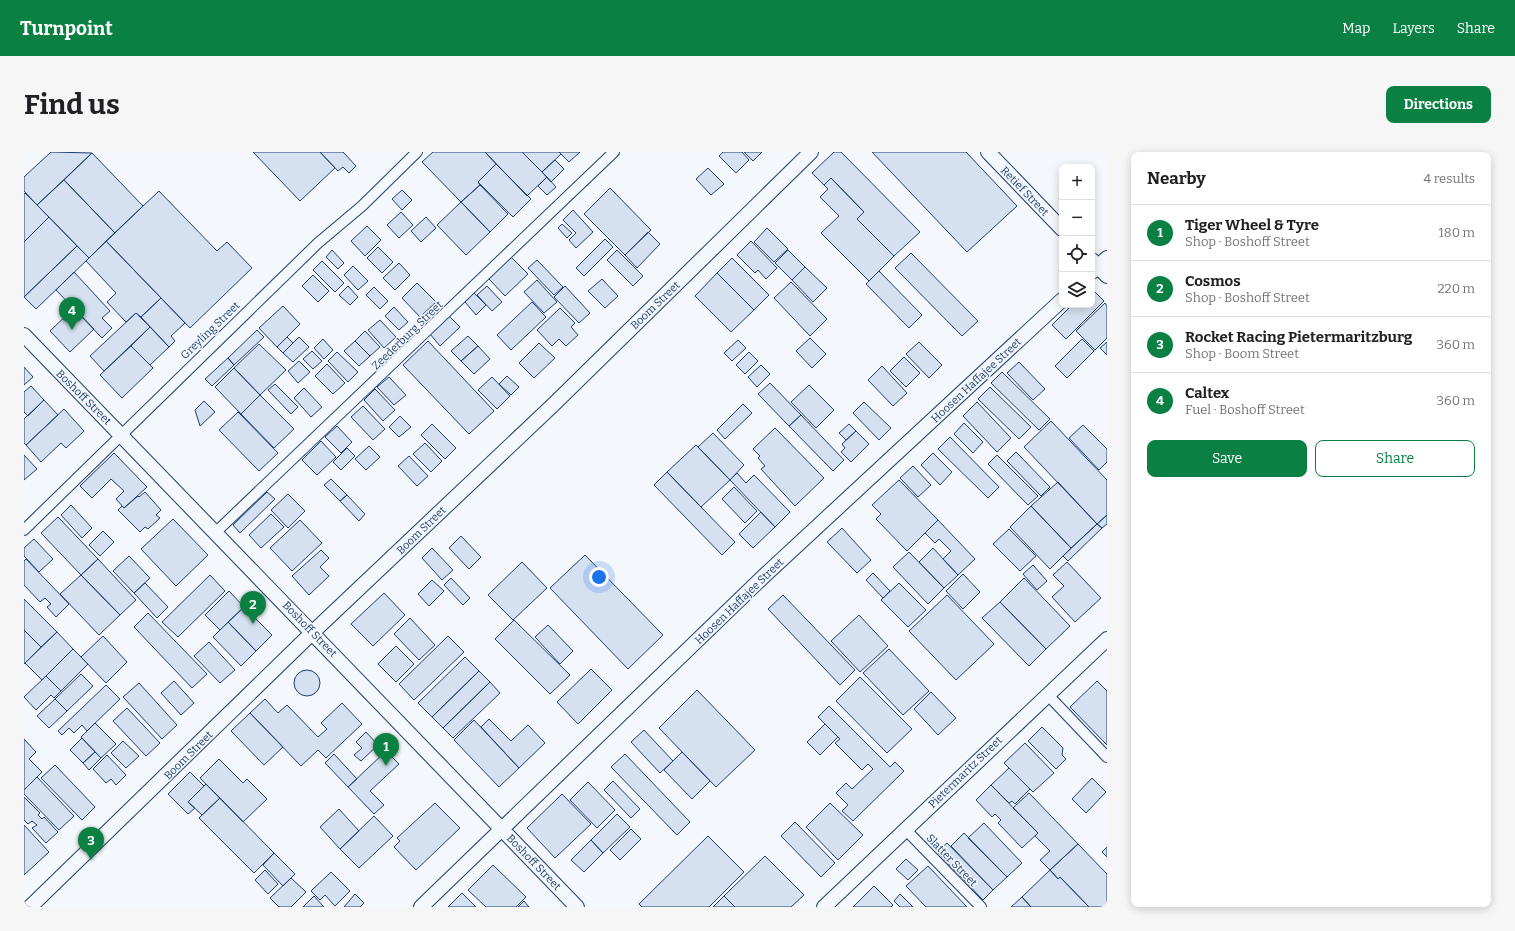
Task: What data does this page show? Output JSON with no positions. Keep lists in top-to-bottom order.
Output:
{
  "streets": {
    "street": [
      "Retief Street",
      "Boom Street",
      "Greyling Street",
      "Zeederburg Street",
      "Hoosen Haffajee Street",
      "Boshoff Street",
      "Pietermaritz Street",
      "Slatter Street"
    ]
  },
  "crossings": [
    ["Boom Street", "Boshoff Street"],
    ["Greyling Street", "Boshoff Street"],
    ["Zeederburg Street", "Boshoff Street"],
    ["Hoosen Haffajee Street", "Boshoff Street"],
    ["Pietermaritz Street", "Slatter Street"]
  ],
  "page": {
    "header": "Turnpoint",
    "nav": ["Map", "Layers", "Share"],
    "buttons": [
      "Directions",
      ["Save", "Share"]
    ],
    "title": "Find us",
    "heading": ["Nearby", "4 results"],
    "map_buttons": ["+", "−"],
    "list": [
      {
        "mark": "1",
        "name": "Tiger Wheel & Tyre",
        "note": "Shop · Boshoff Street",
        "value": "180 m"
      },
      {
        "mark": "2",
        "name": "Cosmos",
        "note": "Shop · Boshoff Street",
        "value": "220 m"
      },
      {
        "mark": "3",
        "name": "Rocket Racing Pietermaritzburg",
        "note": "Shop · Boom Street",
        "value": "360 m"
      },
      {
        "mark": "4",
        "name": "Caltex",
        "note": "Fuel · Boshoff Street",
        "value": "360 m"
      }
    ],
    "pins": [
      "4",
      "2",
      "1",
      "3"
    ]
  }
}
